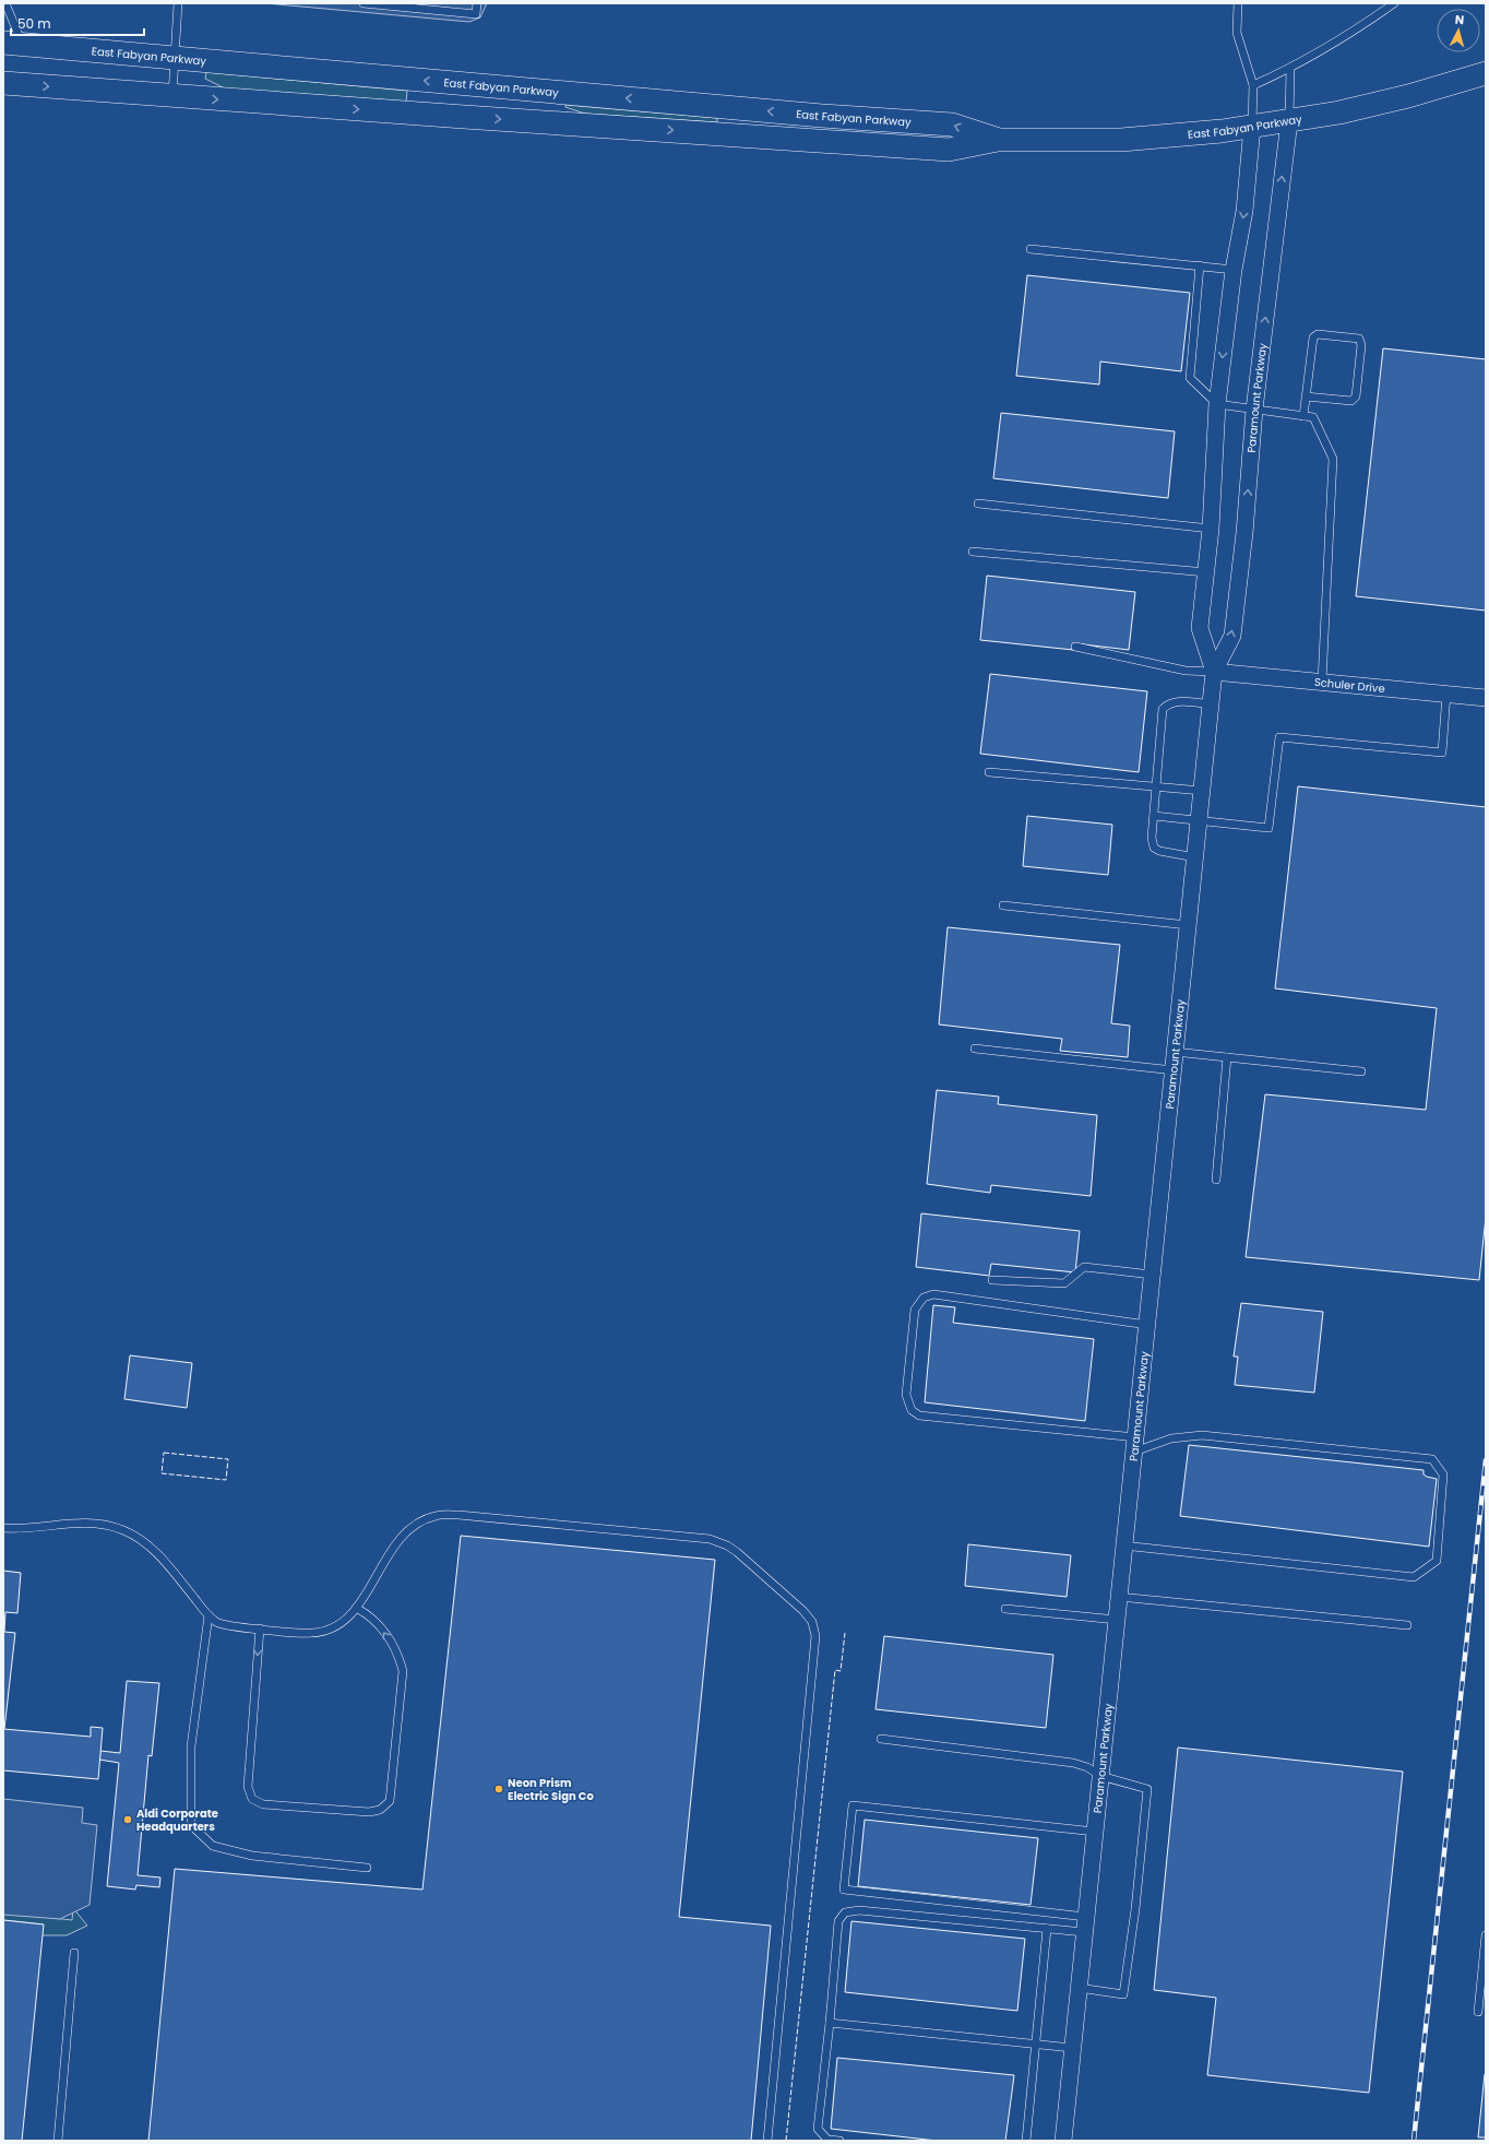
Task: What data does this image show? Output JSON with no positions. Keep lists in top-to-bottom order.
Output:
{
  "streets": {
    "main road": ["East Fabyan Parkway"],
    "street": ["Paramount Parkway", "Schuler Drive"]
  },
  "crossings": [
    ["East Fabyan Parkway", "Paramount Parkway"],
    ["Paramount Parkway", "Schuler Drive"]
  ],
  "places": ["Neon Prism Electric Sign Co", "Aldi Corporate Headquarters"],
  "scale_bar": "50 m",
  "north": "top"
}
